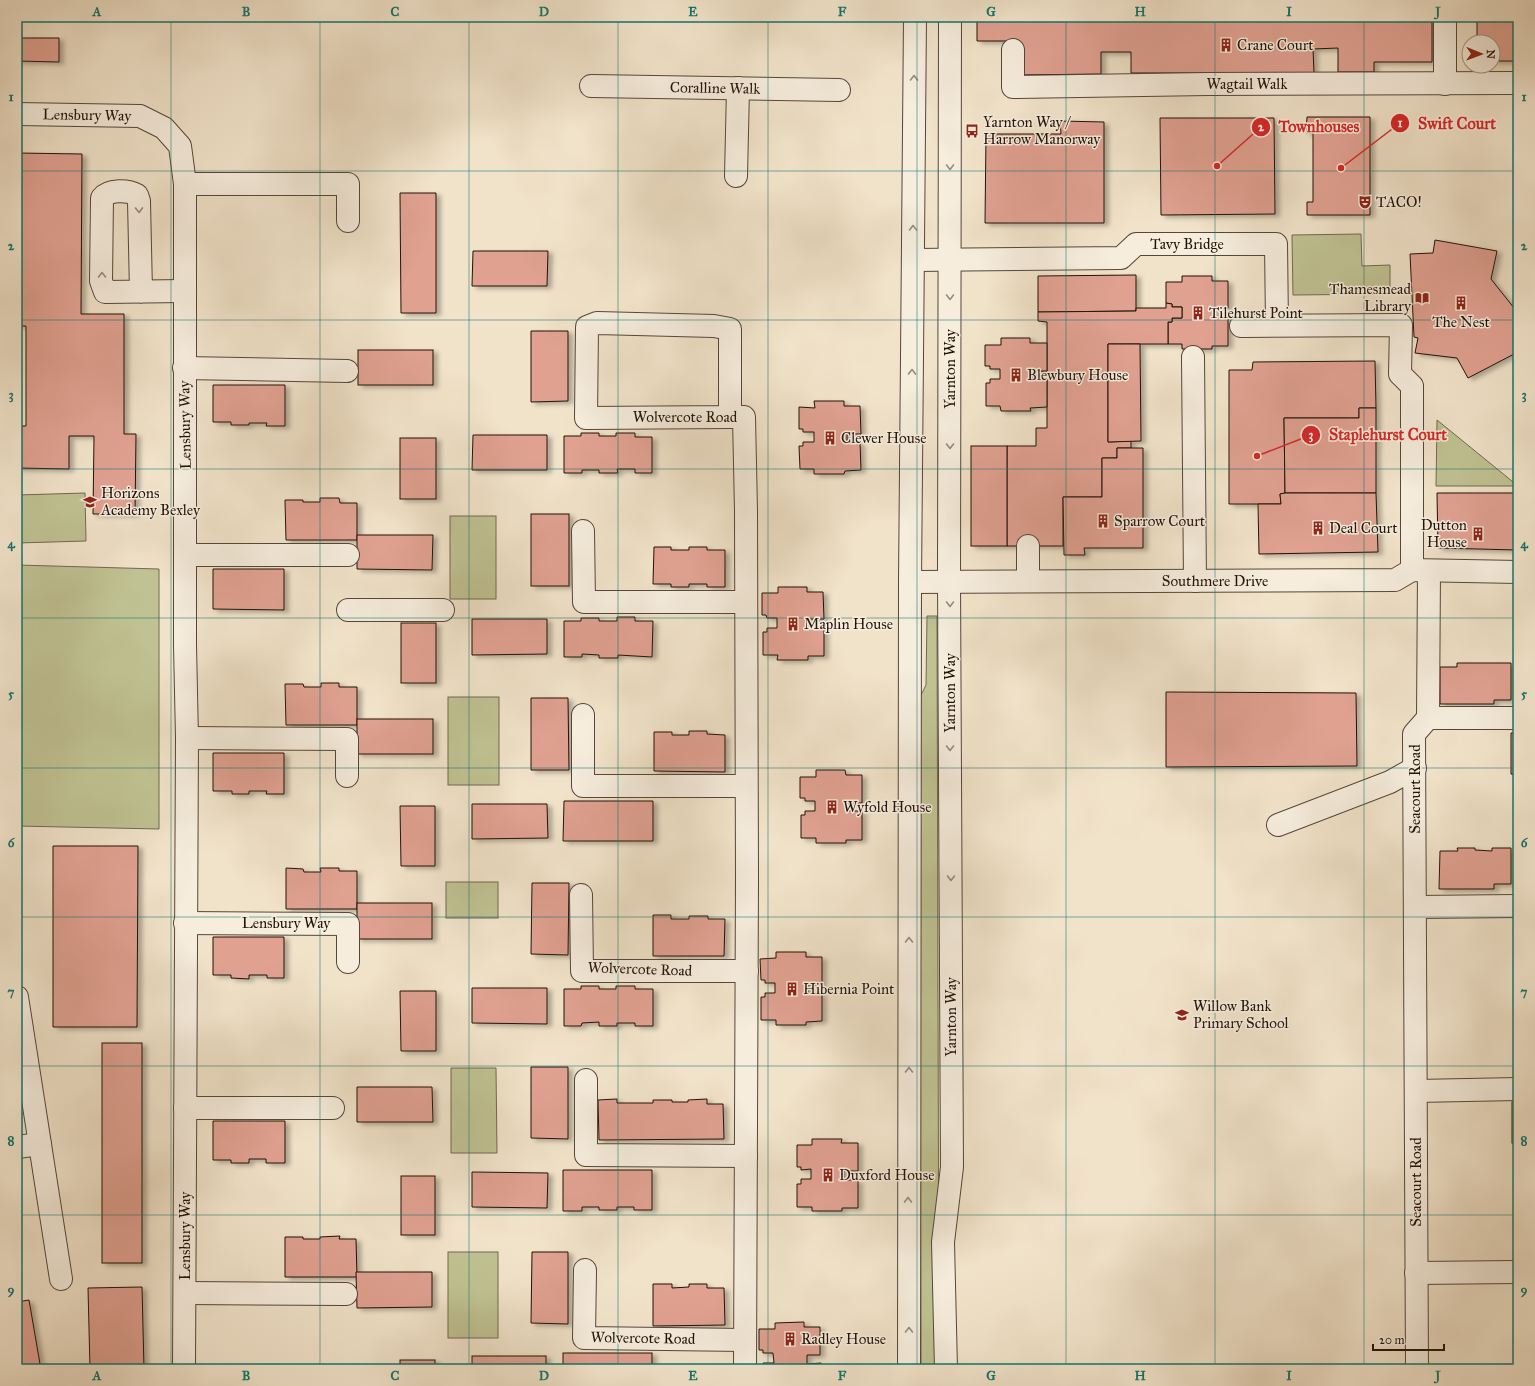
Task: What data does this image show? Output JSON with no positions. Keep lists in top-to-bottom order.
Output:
{
  "streets": {
    "street": [
      "Wagtail Walk",
      "Coralline Walk",
      "Lensbury Way",
      "Tavy Bridge",
      "Yarnton Way",
      "Wolvercote Road",
      "Southmere Drive",
      "Seacourt Road"
    ]
  },
  "crossings": [
    ["Tavy Bridge", "Yarnton Way"],
    ["Yarnton Way", "Southmere Drive"]
  ],
  "places": {
    "building": [
      "Crane Court",
      "The Nest",
      "Tilehurst Point",
      "Blewbury House",
      "Clewer House",
      "Sparrow Court",
      "Deal Court",
      "Dutton House",
      "Maplin House",
      "Wyfold House",
      "Hibernia Point",
      "Duxford House",
      "Radley House"
    ],
    "bus stop": ["Yarnton Way / Harrow Manorway"],
    "other": ["Townhouses", "Swift Court", "Staplehurst Court"],
    "theatre": ["TACO!"],
    "library": ["Thamesmead Library"],
    "school or university": ["Horizons Academy Bexley", "Willow Bank Primary School"]
  },
  "scale_bar": "20 m",
  "north": "right",
  "grid": {
    "columns": [
      "A",
      "B",
      "C",
      "D",
      "E",
      "F",
      "G",
      "H",
      "I",
      "J"
    ],
    "rows": [
      "1",
      "2",
      "3",
      "4",
      "5",
      "6",
      "7",
      "8",
      "9"
    ]
  }
}
